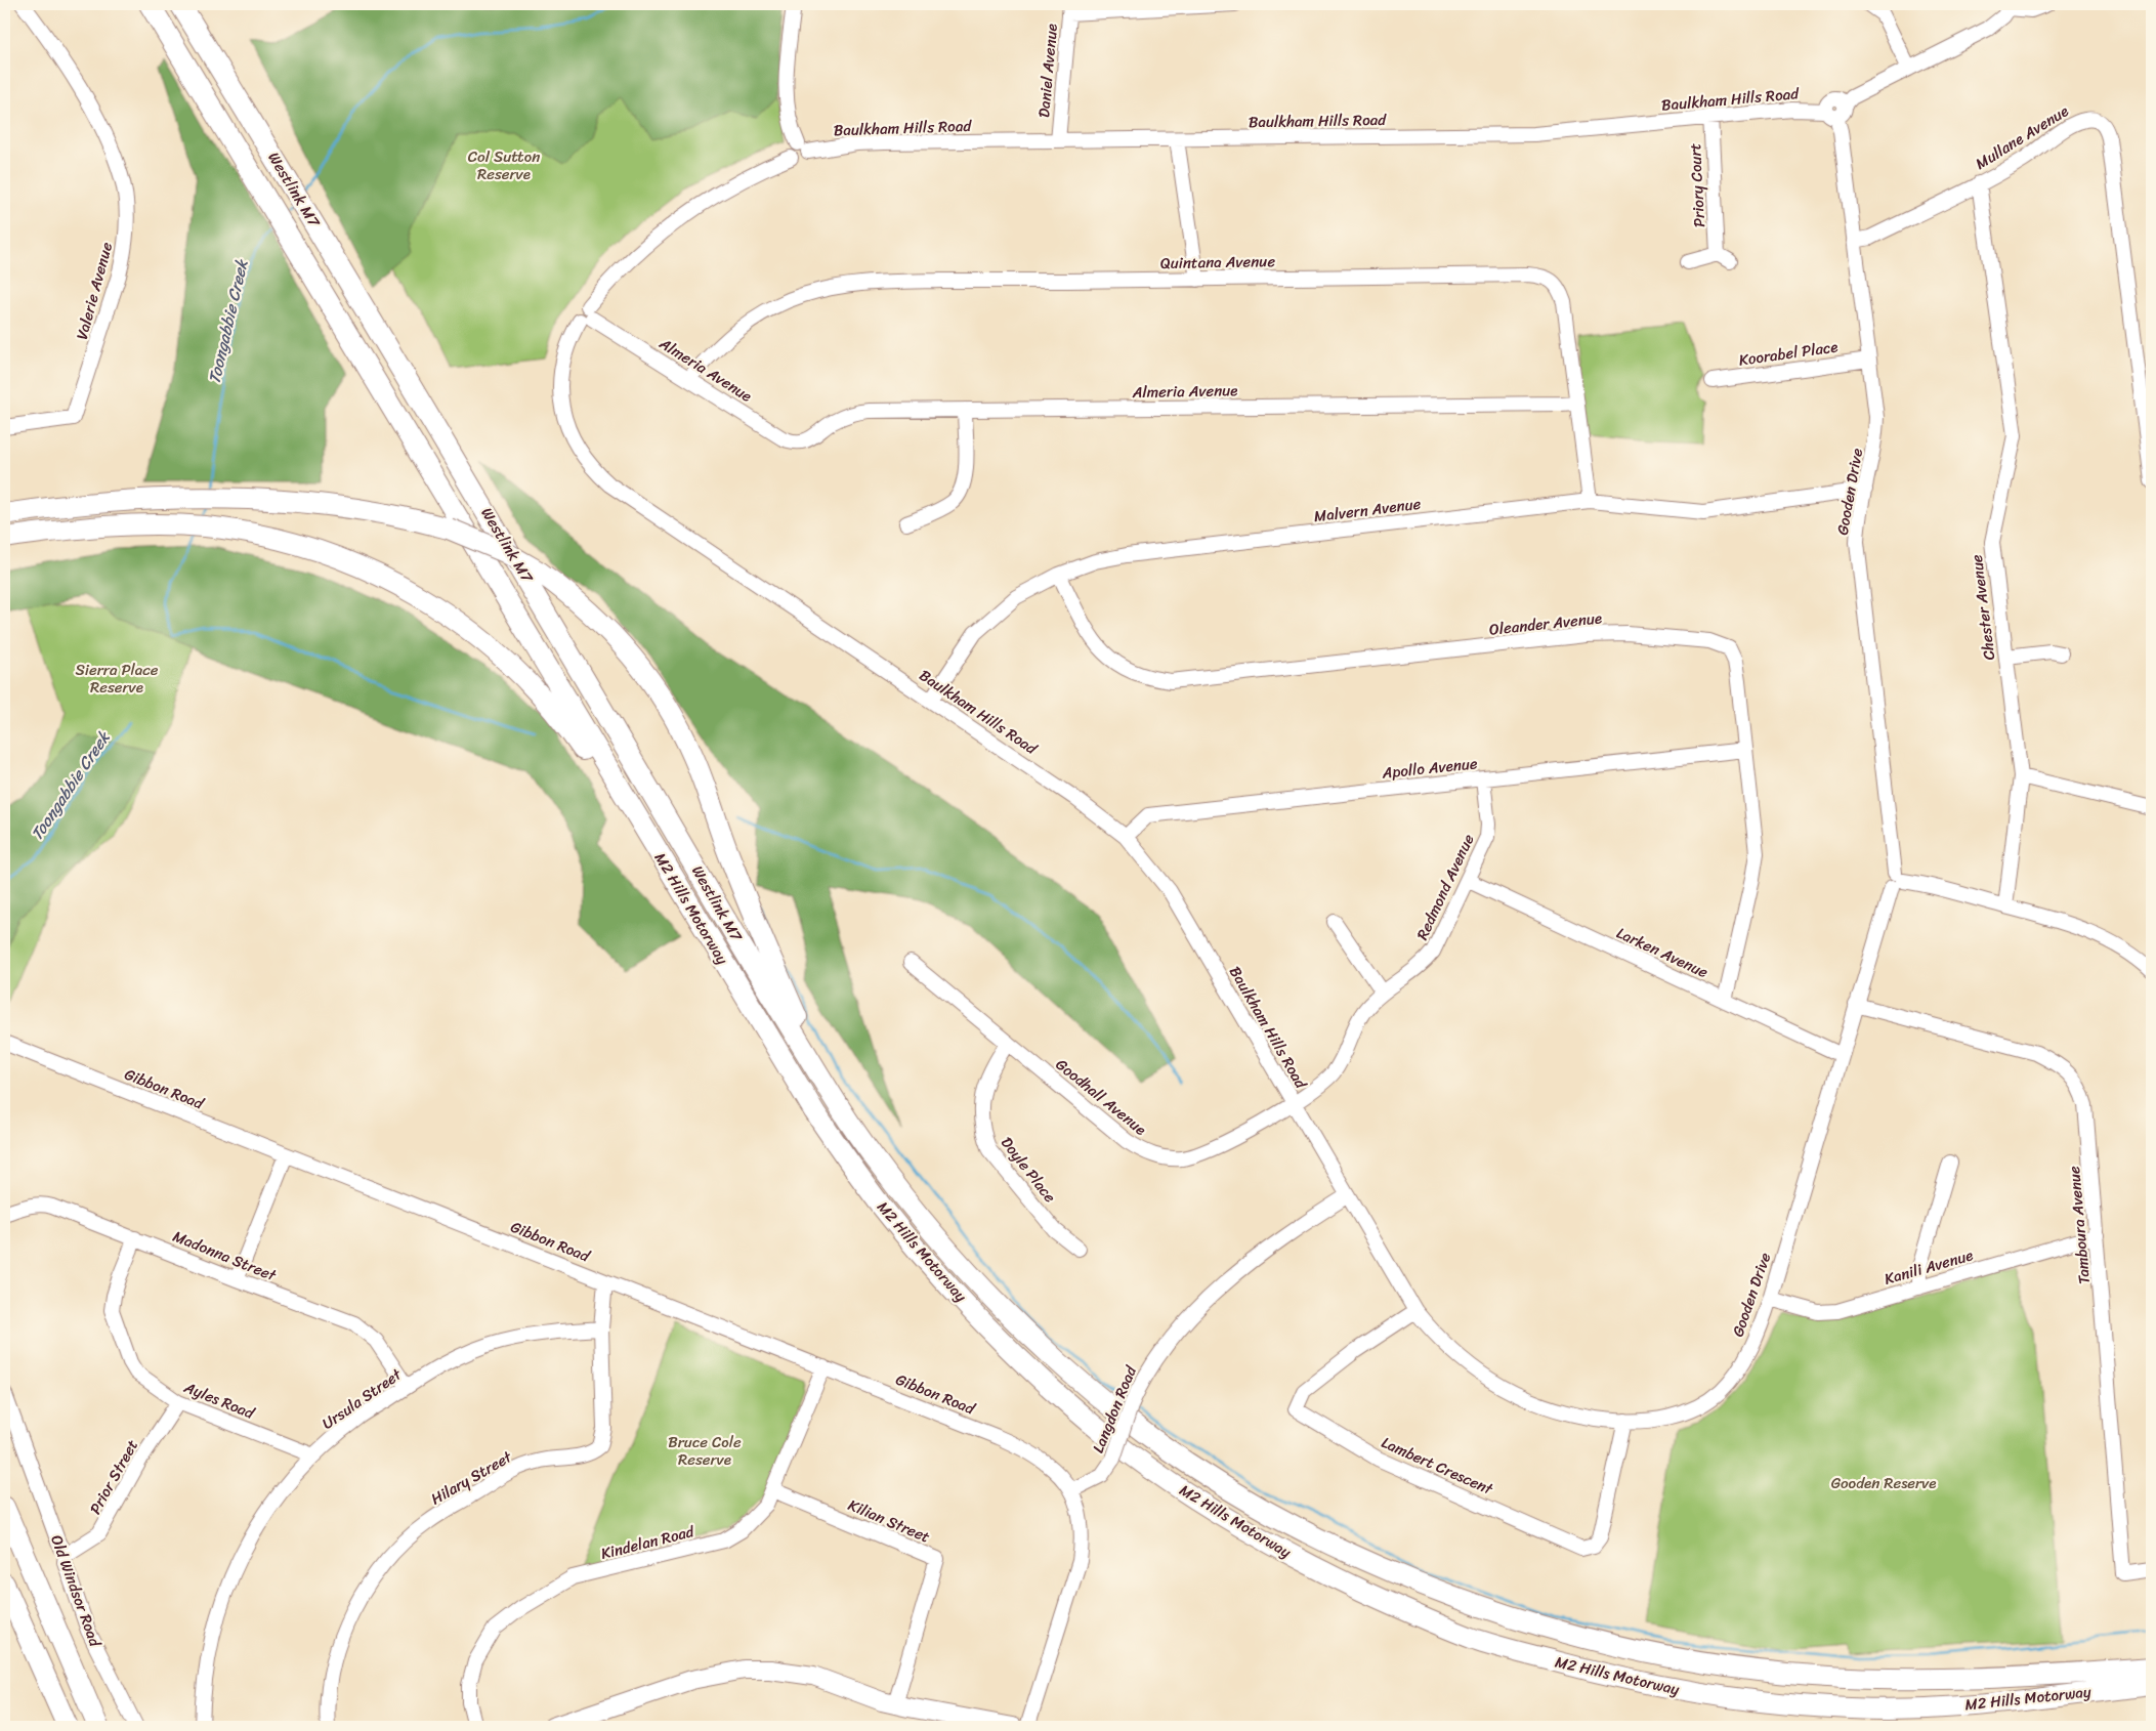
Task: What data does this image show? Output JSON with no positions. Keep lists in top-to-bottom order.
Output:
{
  "streets": {
    "highway": ["Westlink M7", "M2 Hills Motorway", "Old Windsor Road"],
    "street": [
      "Daniel Avenue",
      "Baulkham Hills Road",
      "Mullane Avenue",
      "Priory Court",
      "Quintana Avenue",
      "Valerie Avenue",
      "Koorabel Place",
      "Almeria Avenue",
      "Gooden Drive",
      "Malvern Avenue",
      "Chester Avenue",
      "Oleander Avenue",
      "Apollo Avenue",
      "Redmond Avenue",
      "Larken Avenue",
      "Gibbon Road",
      "Goodhall Avenue",
      "Doyle Place",
      "Tamboura Avenue",
      "Madonna Street",
      "Kanili Avenue",
      "Ursula Street",
      "Ayles Road",
      "Langdon Road",
      "Lambert Crescent",
      "Prior Street",
      "Hilary Street",
      "Kilian Street",
      "Kindelan Road"
    ]
  },
  "crossings": [
    ["Daniel Avenue", "Baulkham Hills Road"],
    ["Baulkham Hills Road", "Priory Court"],
    ["Baulkham Hills Road", "Almeria Avenue"],
    ["Baulkham Hills Road", "Gooden Drive"],
    ["Baulkham Hills Road", "Malvern Avenue"],
    ["Baulkham Hills Road", "Apollo Avenue"],
    ["Baulkham Hills Road", "Redmond Avenue"],
    ["Baulkham Hills Road", "Goodhall Avenue"],
    ["Baulkham Hills Road", "Langdon Road"],
    ["Mullane Avenue", "Gooden Drive"],
    ["Mullane Avenue", "Chester Avenue"],
    ["Westlink M7", "M2 Hills Motorway"],
    ["Quintana Avenue", "Almeria Avenue"],
    ["Quintana Avenue", "Malvern Avenue"],
    ["Koorabel Place", "Gooden Drive"],
    ["Gooden Drive", "Malvern Avenue"],
    ["Gooden Drive", "Larken Avenue"],
    ["Gooden Drive", "Tamboura Avenue"],
    ["Gooden Drive", "Kanili Avenue"],
    ["Gooden Drive", "Langdon Road"],
    ["Gooden Drive", "Lambert Crescent"],
    ["Malvern Avenue", "Oleander Avenue"],
    ["Oleander Avenue", "Apollo Avenue"],
    ["Oleander Avenue", "Larken Avenue"],
    ["Apollo Avenue", "Redmond Avenue"],
    ["Redmond Avenue", "Larken Avenue"],
    ["Redmond Avenue", "Goodhall Avenue"],
    ["Gibbon Road", "Langdon Road"],
    ["Gibbon Road", "Hilary Street"],
    ["Gibbon Road", "Kindelan Road"],
    ["Goodhall Avenue", "Doyle Place"],
    ["Tamboura Avenue", "Kanili Avenue"],
    ["Madonna Street", "Ursula Street"],
    ["Madonna Street", "Ayles Road"],
    ["Ursula Street", "Ayles Road"],
    ["Ursula Street", "Hilary Street"],
    ["Ayles Road", "Prior Street"],
    ["Prior Street", "Old Windsor Road"],
    ["Kilian Street", "Kindelan Road"]
  ],
  "water": ["Toongabbie Creek"],
  "parks": [
    "Col Sutton Reserve",
    "Sierra Place Reserve",
    "Bruce Cole Reserve",
    "Gooden Reserve"
  ]
}
